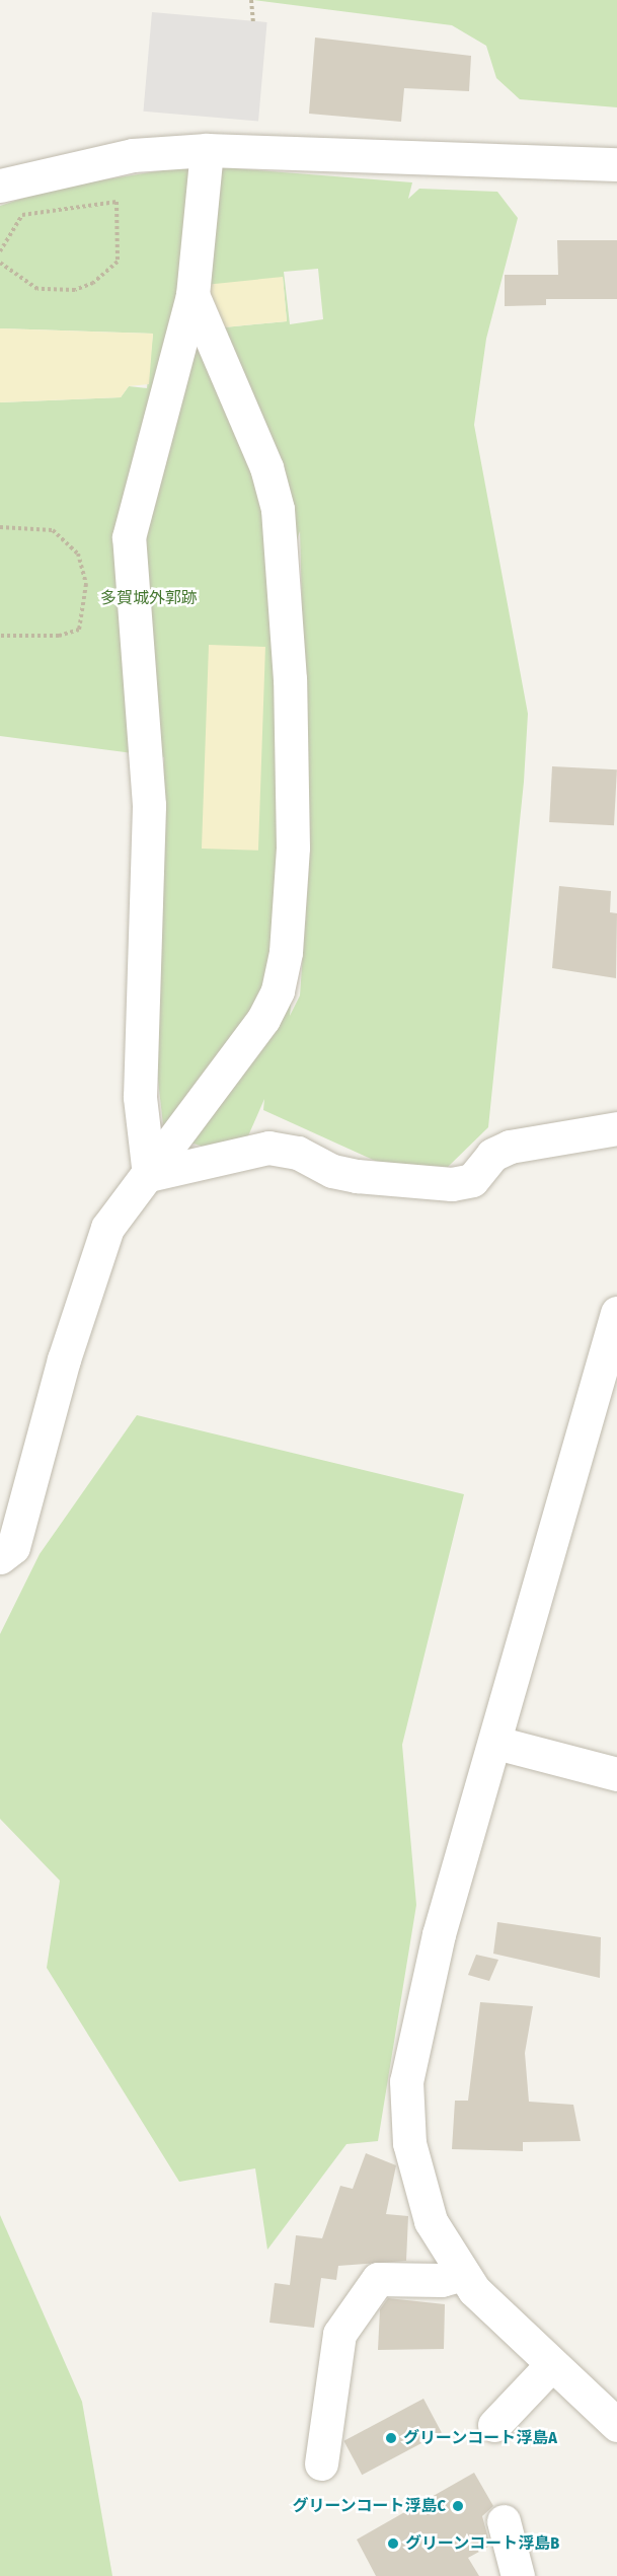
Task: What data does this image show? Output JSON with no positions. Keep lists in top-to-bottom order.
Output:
{
  "parks": ["多賀城外郭跡"],
  "places": ["グリーンコート浮島A", "グリーンコート浮島C", "グリーンコート浮島B"]
}
